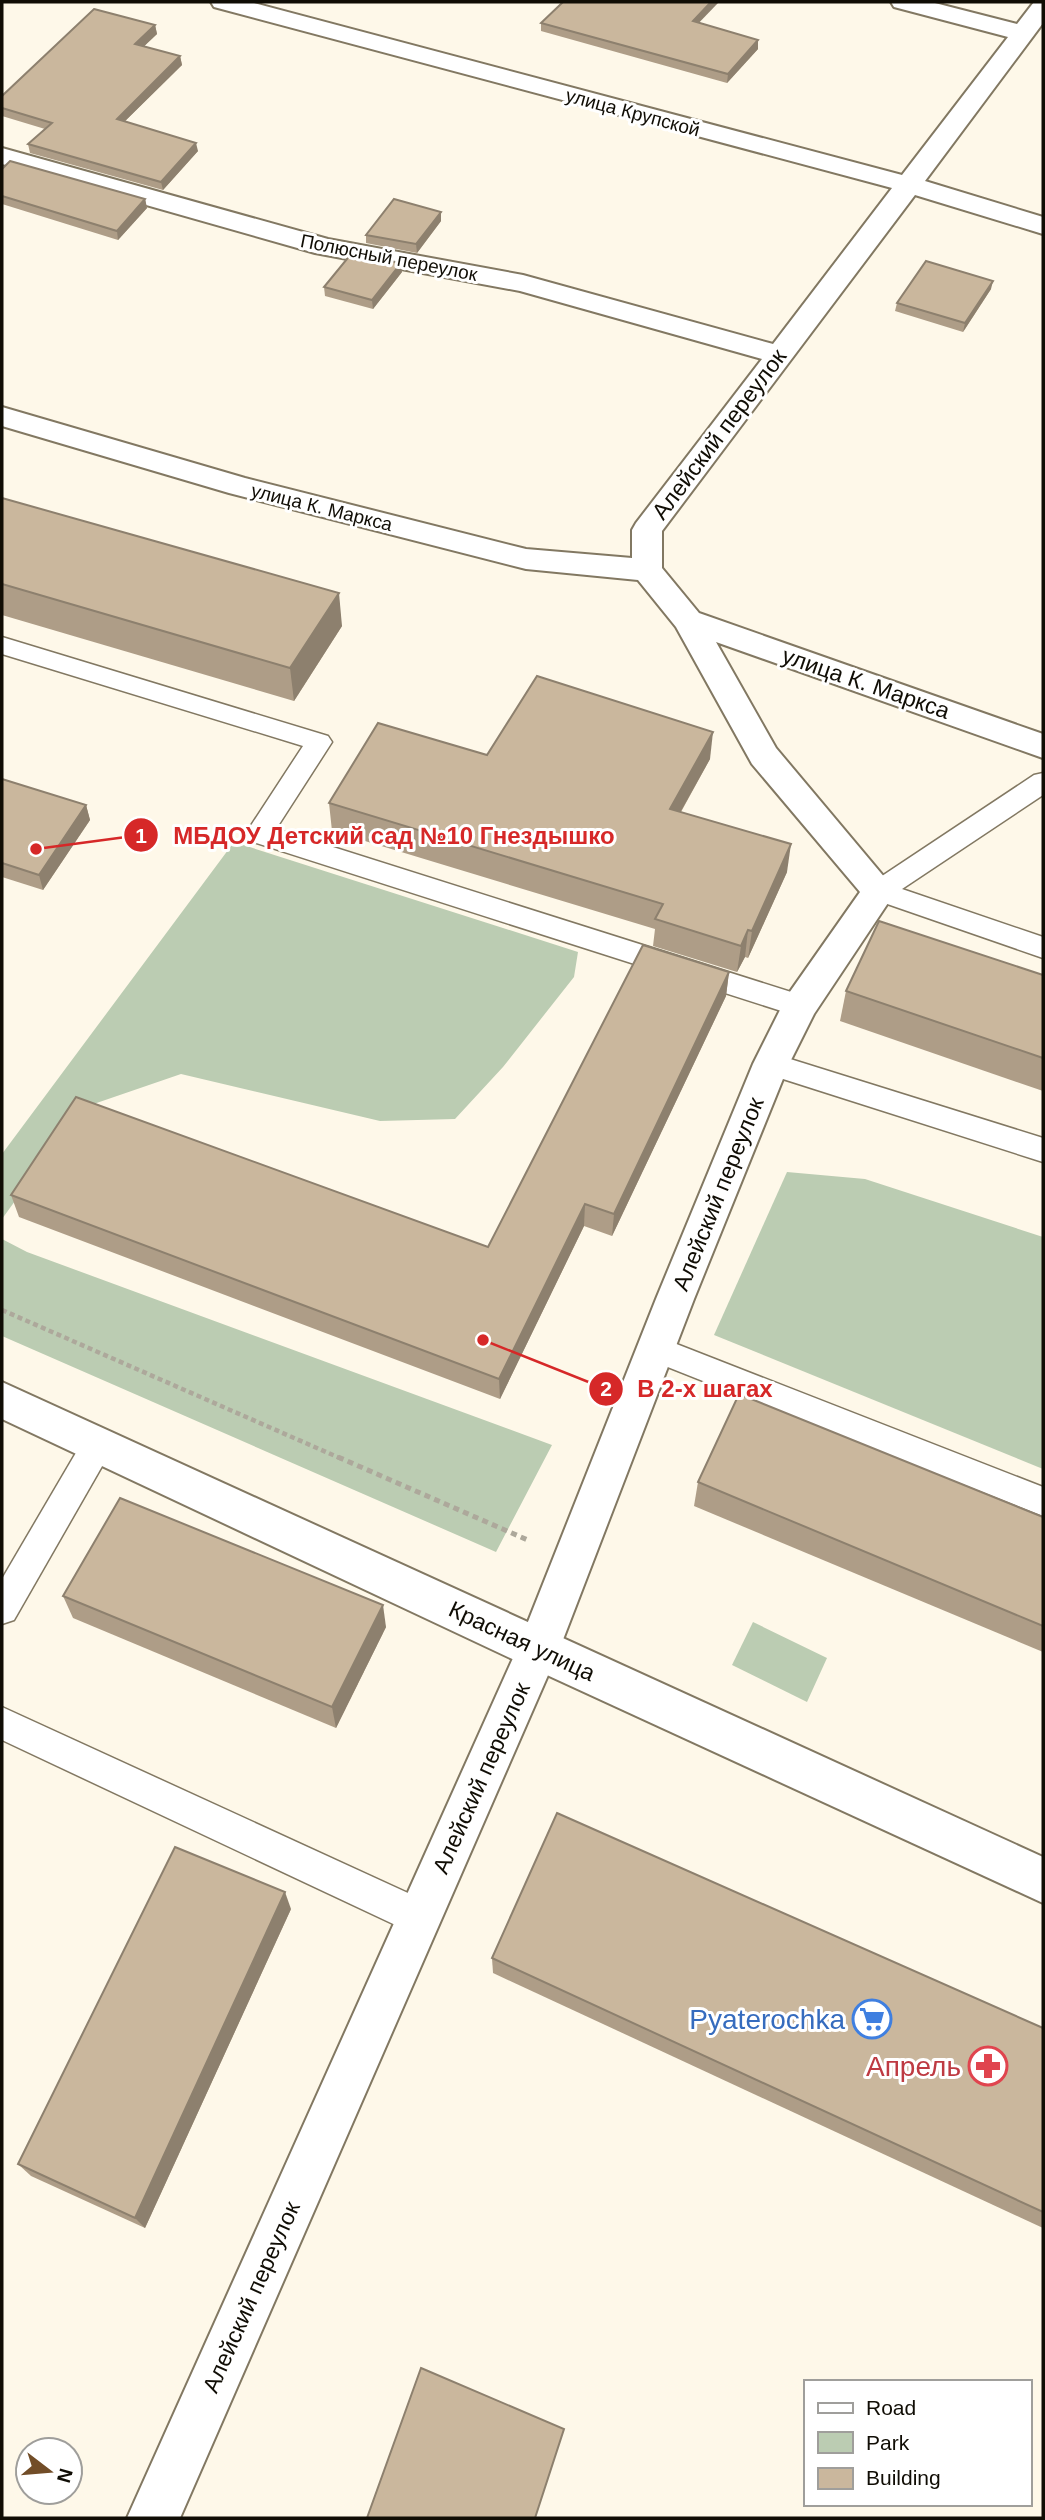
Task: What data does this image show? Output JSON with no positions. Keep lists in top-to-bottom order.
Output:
{
  "streets": {
    "street": [
      "улица Крупской",
      "Полюсный переулок",
      "Алейский переулок",
      "улица К. Маркса",
      "Красная улица"
    ]
  },
  "crossings": [
    ["улица Крупской", "Алейский переулок"],
    ["Полюсный переулок", "Алейский переулок"],
    ["Алейский переулок", "улица К. Маркса"],
    ["Алейский переулок", "Красная улица"]
  ],
  "places": {
    "other": ["МБДОУ Детский сад №10 Гнездышко", "В 2-х шагах"],
    "supermarket": ["Pyaterochka"],
    "pharmacy": ["Апрель"]
  },
  "legend": ["Road", "Park", "Building"],
  "north": "right"
}
